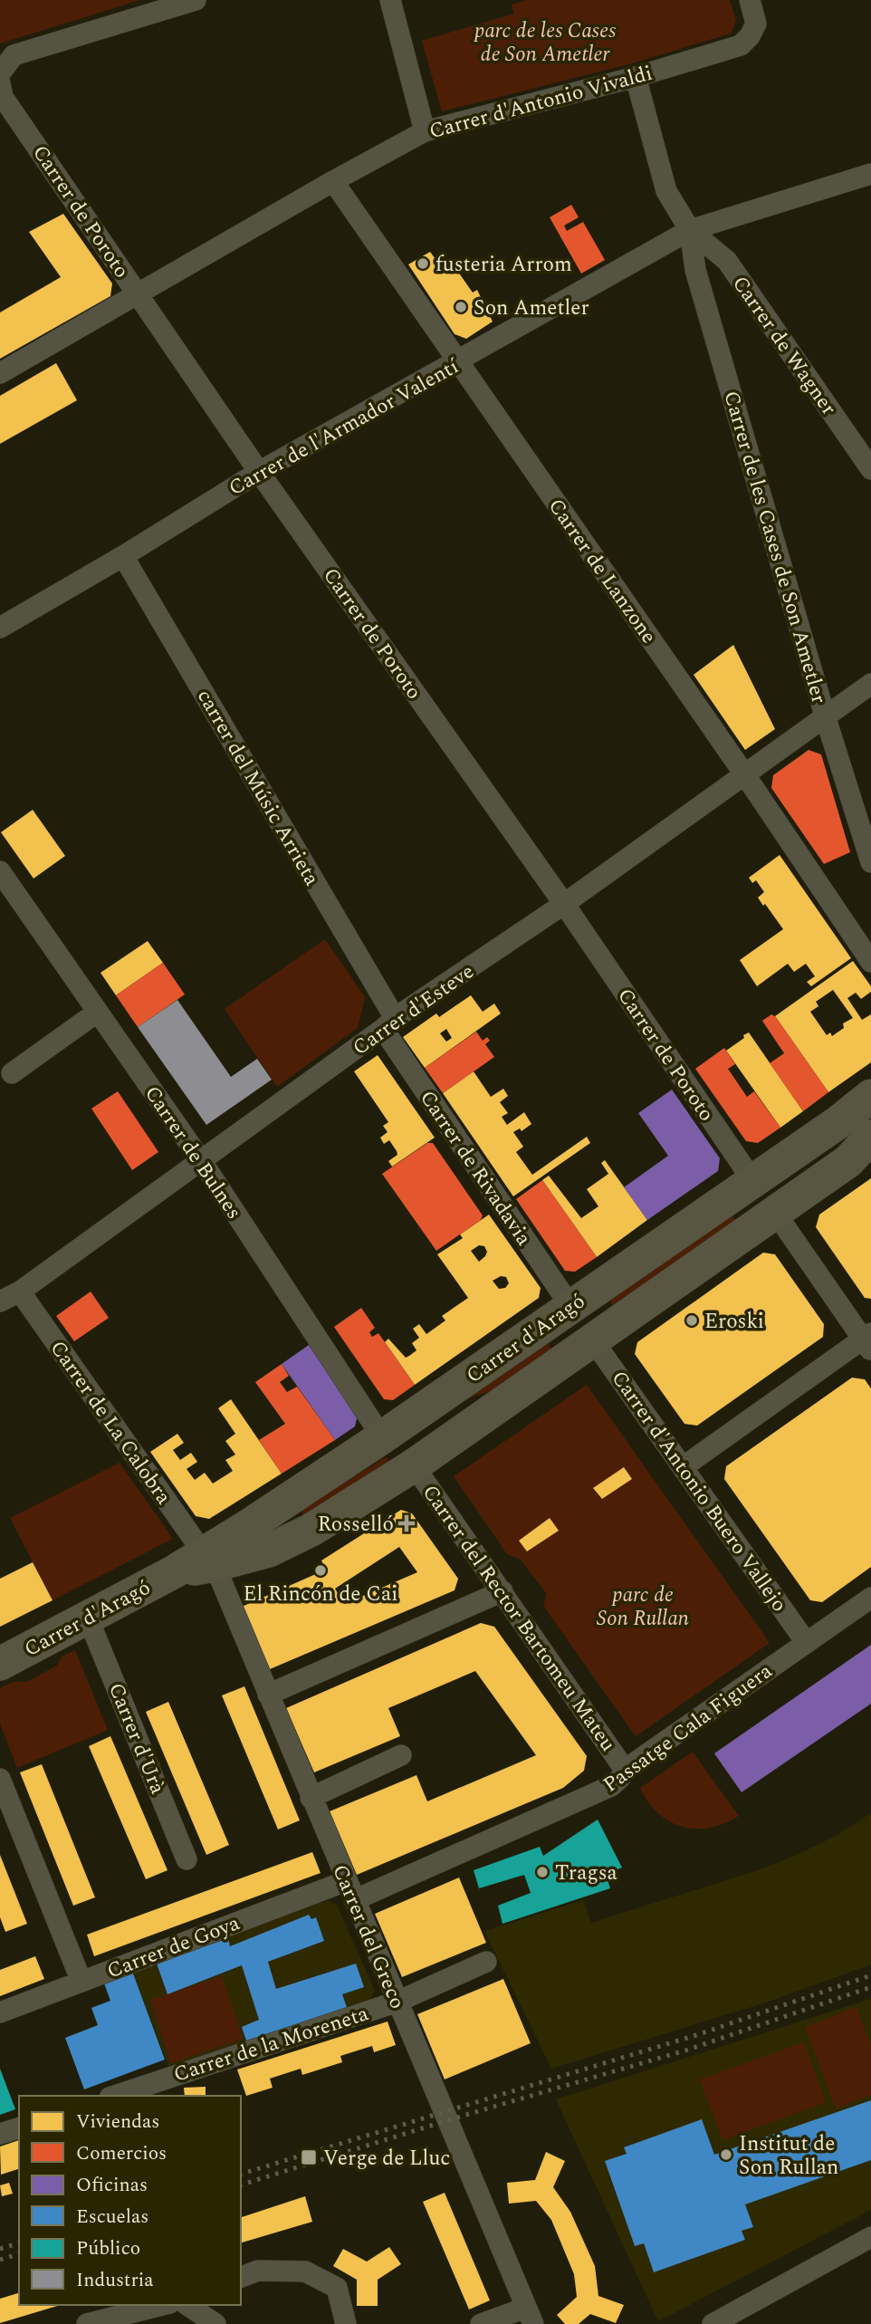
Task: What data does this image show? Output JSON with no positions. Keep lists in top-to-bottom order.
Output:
{
  "streets": {
    "main road": ["Carrer d'Aragó"],
    "street": [
      "Carrer d'Antonio Vivaldi",
      "Carrer de Poroto",
      "Carrer de Wagner",
      "Carrer de l'Armador Valentí",
      "Carrer de les Cases de Son Ametler",
      "Carrer de Lanzone",
      "carrer del Músic Arrieta",
      "Carrer d'Esteve",
      "Carrer de Bulnes",
      "Carrer de Rivadavia",
      "Carrer de La Calobra",
      "Carrer d'Antonio Buero Vallejo",
      "Carrer del Rector Bartomeu Mateu",
      "Passatge Cala Figuera",
      "Carrer d'Urà",
      "Carrer del Greco",
      "Carrer de Goya",
      "Carrer de la Moreneta"
    ]
  },
  "crossings": [
    ["Carrer d'Antonio Vivaldi", "Carrer de Poroto"],
    ["Carrer d'Antonio Vivaldi", "Carrer de Lanzone"],
    ["Carrer de Poroto", "Carrer de l'Armador Valentí"],
    ["Carrer de Poroto", "Carrer d'Esteve"],
    ["Carrer de Poroto", "Carrer d'Aragó"],
    ["Carrer de Wagner", "Carrer de l'Armador Valentí"],
    ["Carrer de Wagner", "Carrer de les Cases de Son Ametler"],
    ["Carrer de l'Armador Valentí", "Carrer de les Cases de Son Ametler"],
    ["Carrer de l'Armador Valentí", "Carrer de Lanzone"],
    ["Carrer de l'Armador Valentí", "carrer del Músic Arrieta"],
    ["Carrer de les Cases de Son Ametler", "Carrer d'Esteve"],
    ["Carrer de Lanzone", "Carrer d'Esteve"],
    ["carrer del Músic Arrieta", "Carrer d'Esteve"],
    ["carrer del Músic Arrieta", "Carrer de Rivadavia"],
    ["Carrer d'Esteve", "Carrer de Bulnes"],
    ["Carrer d'Esteve", "Carrer de Rivadavia"],
    ["Carrer d'Esteve", "Carrer de La Calobra"],
    ["Carrer de Bulnes", "Carrer d'Aragó"],
    ["Carrer de Rivadavia", "Carrer d'Aragó"],
    ["Carrer d'Aragó", "Carrer de La Calobra"],
    ["Carrer d'Aragó", "Carrer d'Antonio Buero Vallejo"],
    ["Carrer d'Aragó", "Carrer del Rector Bartomeu Mateu"],
    ["Carrer d'Aragó", "Carrer d'Urà"],
    ["Carrer d'Aragó", "Carrer del Greco"],
    ["Carrer de La Calobra", "Carrer del Greco"],
    ["Carrer d'Antonio Buero Vallejo", "Passatge Cala Figuera"],
    ["Carrer del Rector Bartomeu Mateu", "Passatge Cala Figuera"],
    ["Passatge Cala Figuera", "Carrer del Greco"],
    ["Carrer del Greco", "Carrer de Goya"],
    ["Carrer del Greco", "Carrer de la Moreneta"]
  ],
  "parks": ["parc de les Cases de Son Ametler", "parc de Son Rullan"],
  "places": {
    "other": [
      "fusteria Arrom",
      "Son Ametler",
      "Eroski",
      "El Rincón de Cai",
      "Tragsa",
      "Institut de Son Rullan"
    ],
    "health": ["Rosselló"],
    "transit": ["Verge de Lluc"]
  },
  "legend": [
    "Viviendas",
    "Comercios",
    "Oficinas",
    "Escuelas",
    "Público",
    "Industria"
  ]
}
